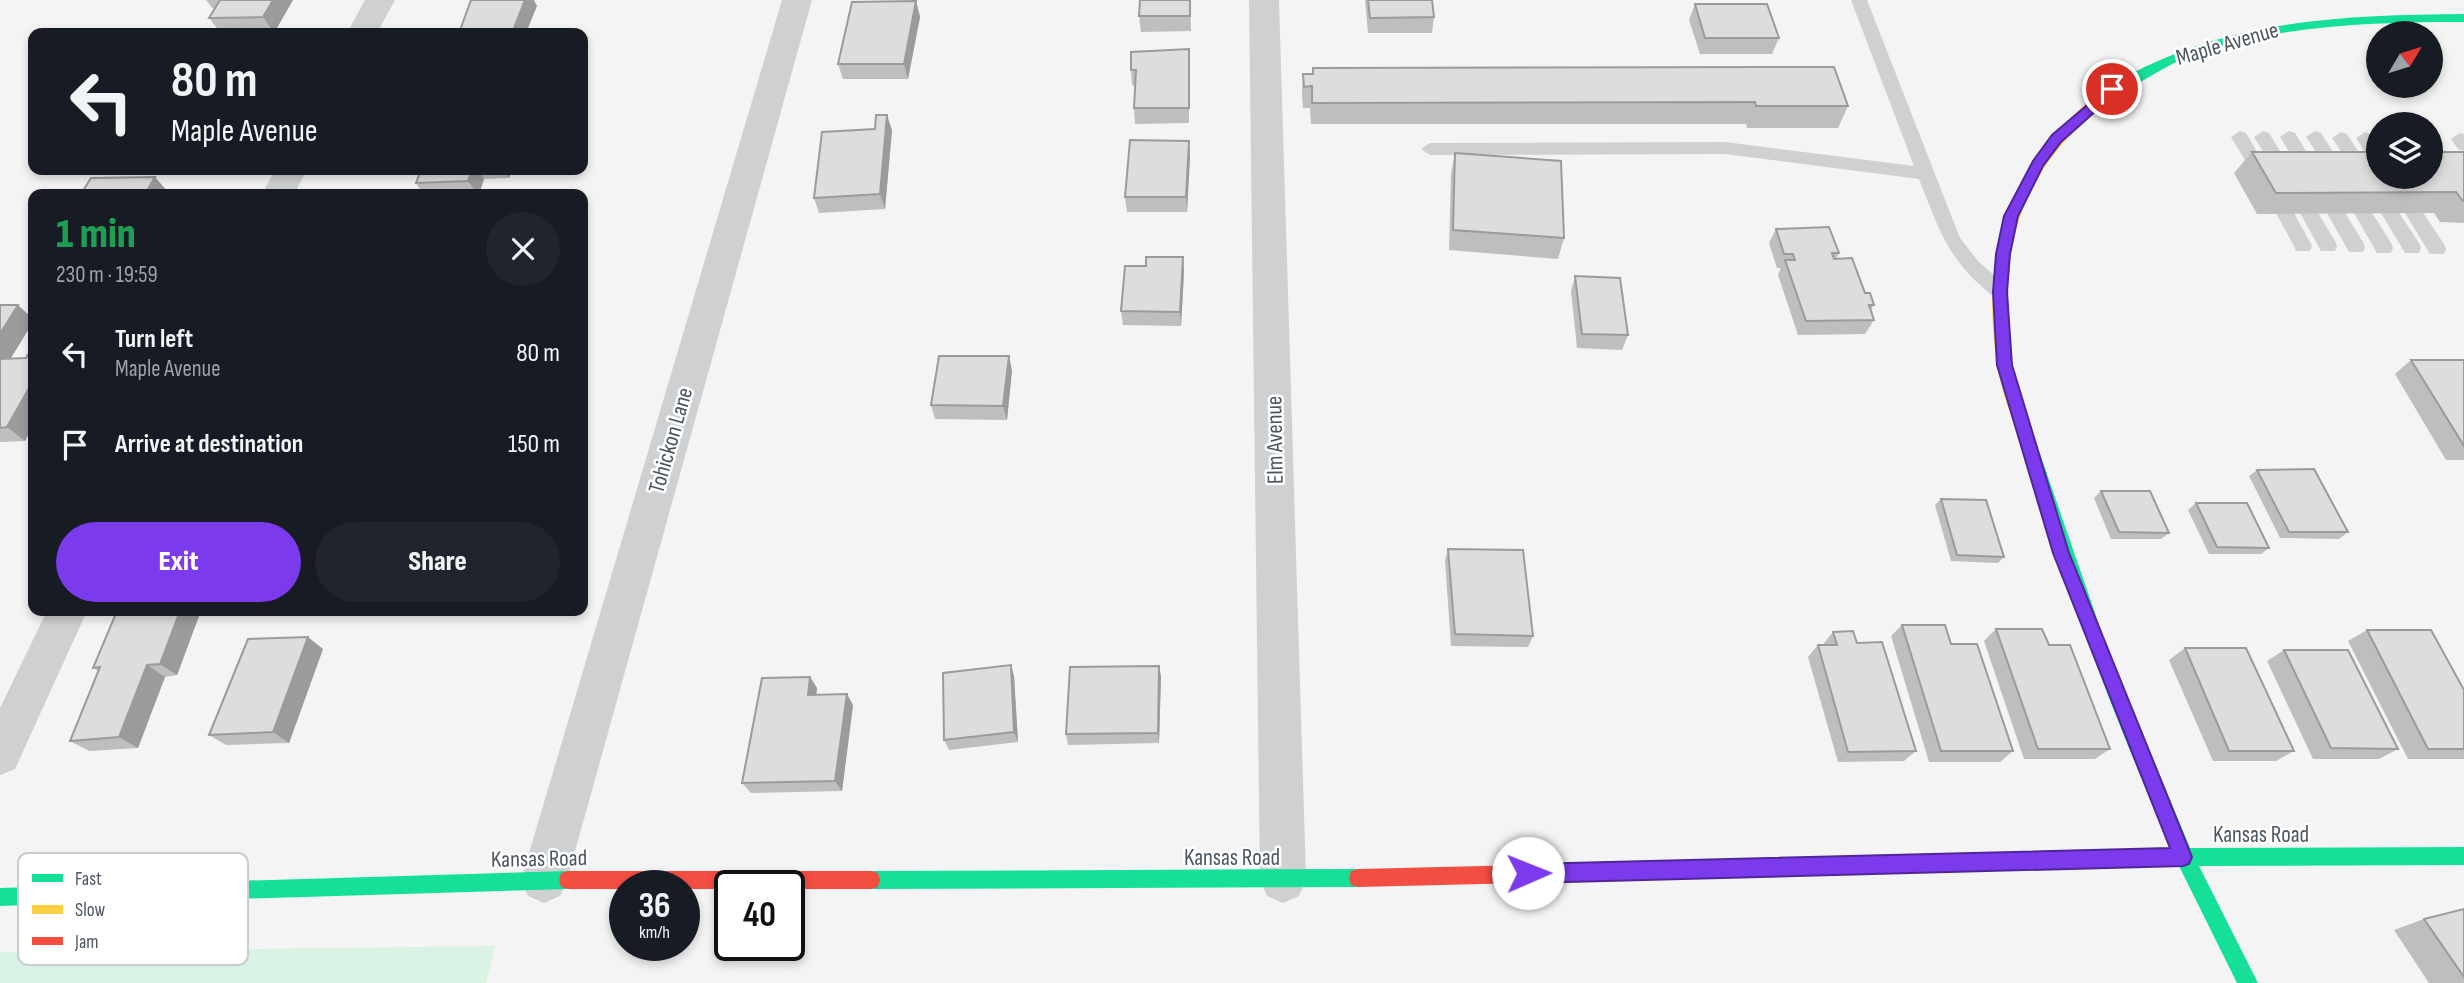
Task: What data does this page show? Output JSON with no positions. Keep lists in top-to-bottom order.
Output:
{
  "streets": {
    "street": [
      "Maple Avenue",
      "Tohickon Lane",
      "Elm Avenue",
      "Kansas Road"
    ]
  },
  "crossings": [
    ["Maple Avenue", "Kansas Road"],
    ["Tohickon Lane", "Kansas Road"],
    ["Elm Avenue", "Kansas Road"]
  ],
  "legend": ["Fast", "Slow", "Jam"],
  "north": "top right",
  "page": {
    "turn": ["80 m", "Maple Avenue"],
    "heading": ["1 min", "230 m · 19:59"],
    "list": [
      {
        "name": "Turn left",
        "note": "Maple Avenue",
        "value": "80 m"
      },
      {
        "name": "Arrive at destination",
        "value": "150 m"
      }
    ],
    "buttons": ["Exit", "Share"],
    "speed": "36 km/h",
    "limit": "40"
  }
}
